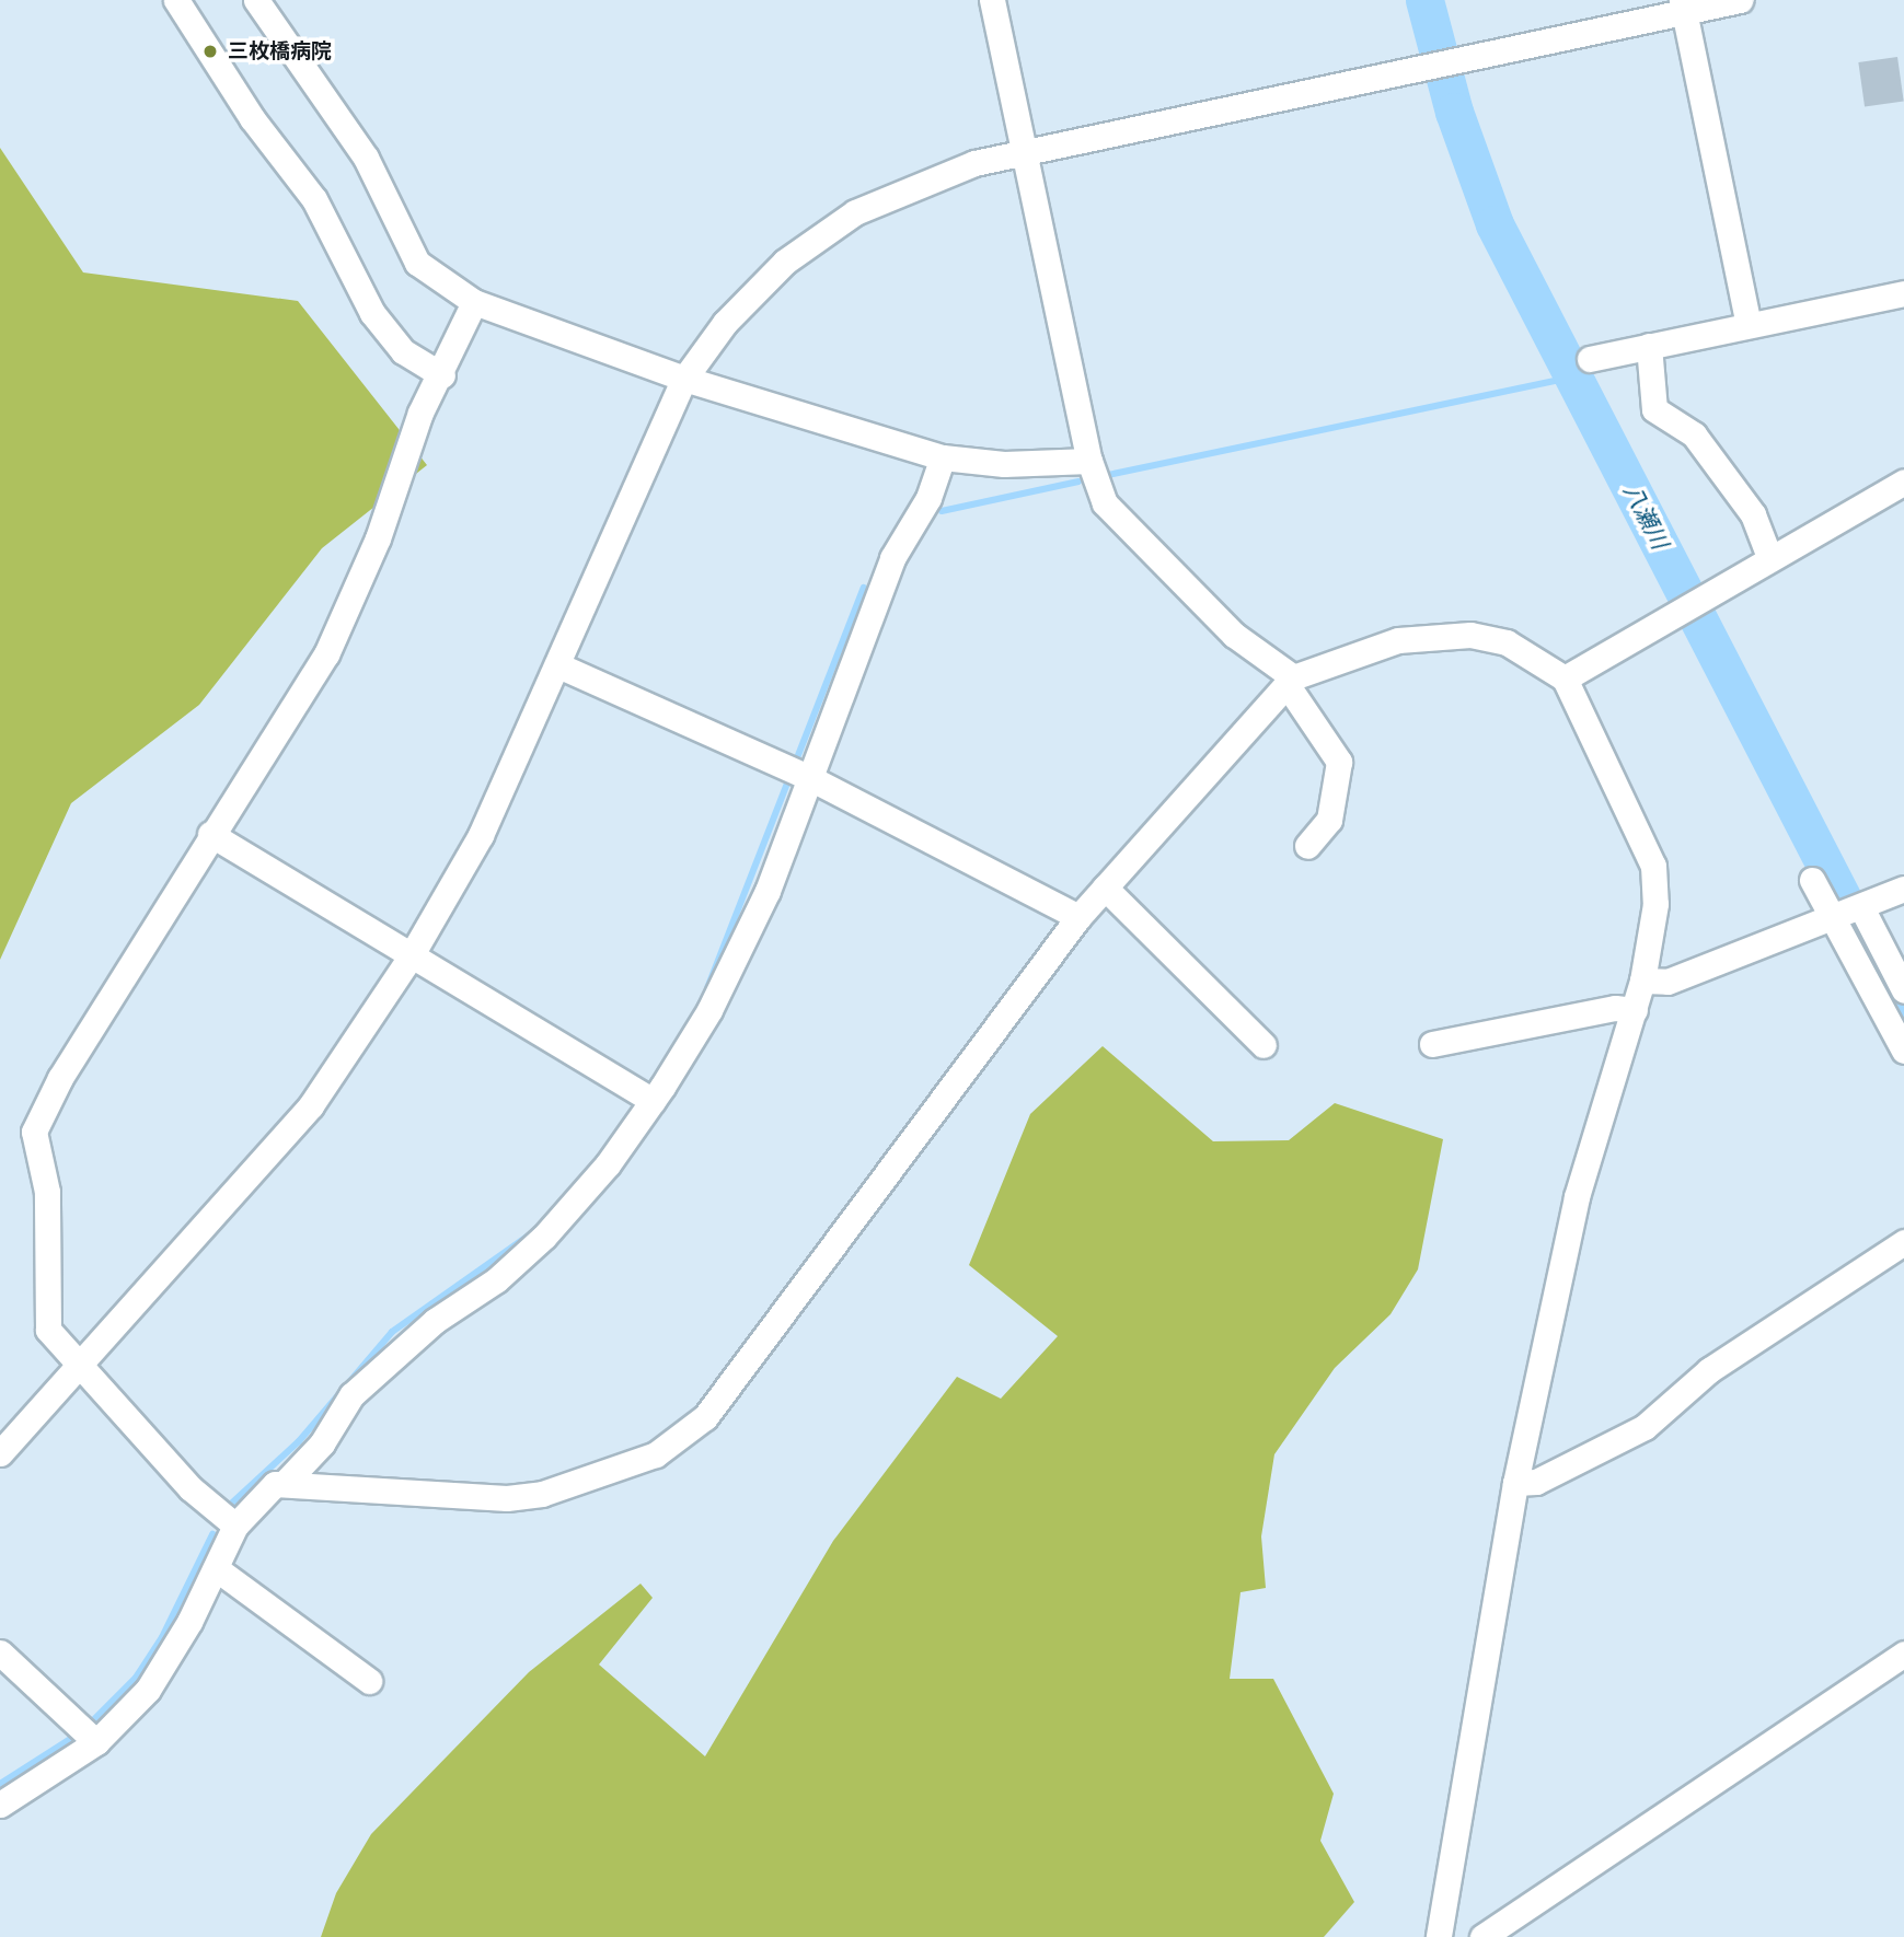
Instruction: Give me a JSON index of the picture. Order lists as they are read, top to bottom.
{
  "water": ["八瀬川"],
  "places": ["三枚橋病院"]
}
